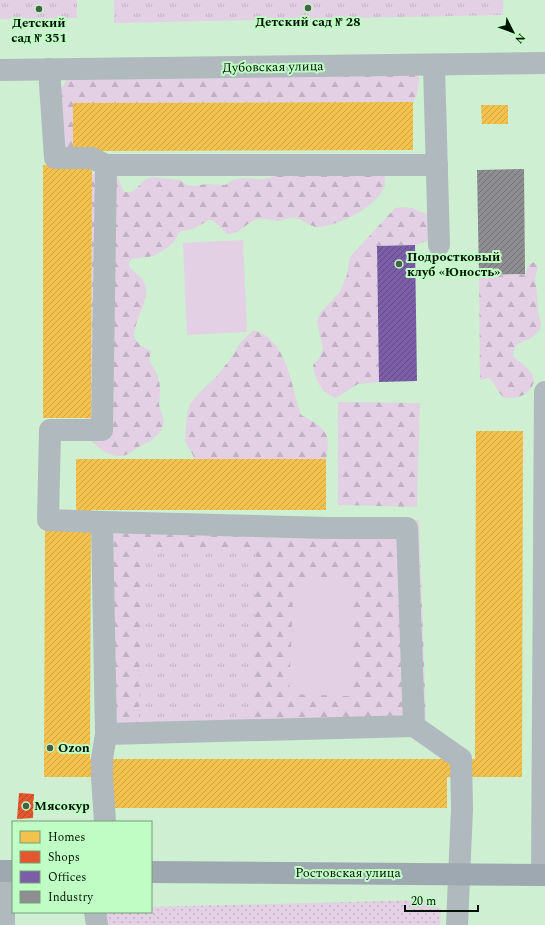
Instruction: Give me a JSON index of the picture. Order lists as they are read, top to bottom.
{
  "streets": {
    "main road": ["Ростовская улица"],
    "street": ["Дубовская улица"]
  },
  "places": [
    "Детский сад № 28",
    "Детский сад № 351",
    "Подростковый клуб «Юность»",
    "Ozon",
    "Мясокур"
  ],
  "legend": [
    "Homes",
    "Shops",
    "Offices",
    "Industry"
  ],
  "scale_bar": "20 m",
  "north": "bottom right"
}
